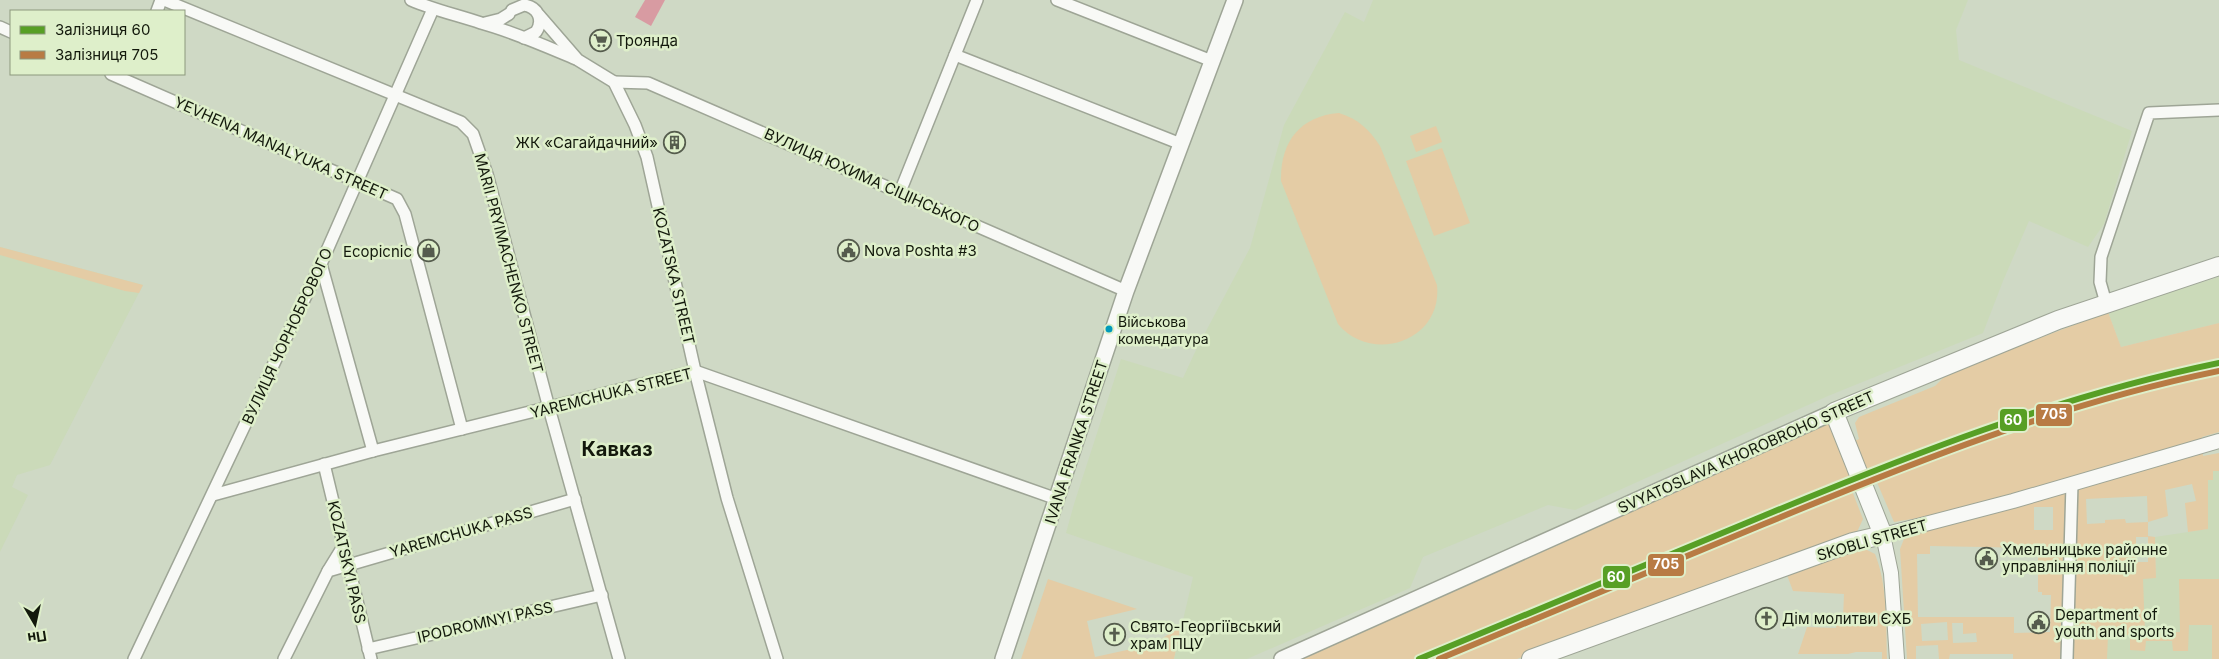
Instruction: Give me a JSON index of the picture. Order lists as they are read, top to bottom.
{
  "streets": {
    "main road": ["IVANA FRANKA STREET", "SVYATOSLAVA KHOROBROHO STREET", "SKOBLI STREET"],
    "street": [
      "YEVHENA MANALYUKA STREET",
      "ВУЛИЦЯ ЮХИМА СІЦІНСЬКОГО",
      "MARII PRYIMACHENKO STREET",
      "KOZATSKA STREET",
      "ВУЛИЦЯ ЧОРНОБРОВОГО",
      "YAREMCHUKA STREET",
      "YAREMCHUKA PASS",
      "KOZATSKYI PASS",
      "IPODROMNYI PASS"
    ]
  },
  "crossings": [
    ["YEVHENA MANALYUKA STREET", "ВУЛИЦЯ ЧОРНОБРОВОГО"],
    ["YEVHENA MANALYUKA STREET", "YAREMCHUKA STREET"],
    ["ВУЛИЦЯ ЮХИМА СІЦІНСЬКОГО", "KOZATSKA STREET"],
    ["ВУЛИЦЯ ЮХИМА СІЦІНСЬКОГО", "IVANA FRANKA STREET"],
    ["MARII PRYIMACHENKO STREET", "ВУЛИЦЯ ЧОРНОБРОВОГО"],
    ["MARII PRYIMACHENKO STREET", "YAREMCHUKA STREET"],
    ["MARII PRYIMACHENKO STREET", "YAREMCHUKA PASS"],
    ["MARII PRYIMACHENKO STREET", "IPODROMNYI PASS"],
    ["KOZATSKA STREET", "YAREMCHUKA STREET"],
    ["ВУЛИЦЯ ЧОРНОБРОВОГО", "YAREMCHUKA STREET"],
    ["YAREMCHUKA STREET", "IVANA FRANKA STREET"],
    ["YAREMCHUKA STREET", "KOZATSKYI PASS"],
    ["YAREMCHUKA PASS", "KOZATSKYI PASS"],
    ["KOZATSKYI PASS", "IPODROMNYI PASS"]
  ],
  "districts": ["Кавказ"],
  "places": {
    "supermarket": ["Троянда"],
    "building": ["ЖК «Сагайдачний»"],
    "public building": ["Nova Poshta #3", "Хмельницьке районне управління поліції", "Department of youth and sports"],
    "shop": ["Ecopicnic"],
    "other": ["Військова комендатура"],
    "church": ["Дім молитви ЄХБ", "Свято-Георгіївський храм ПЦУ"]
  },
  "lines": ["rail line 60", "rail line 705"],
  "legend": ["Залізниця 60", "Залізниця 705"],
  "north": "bottom"
}
